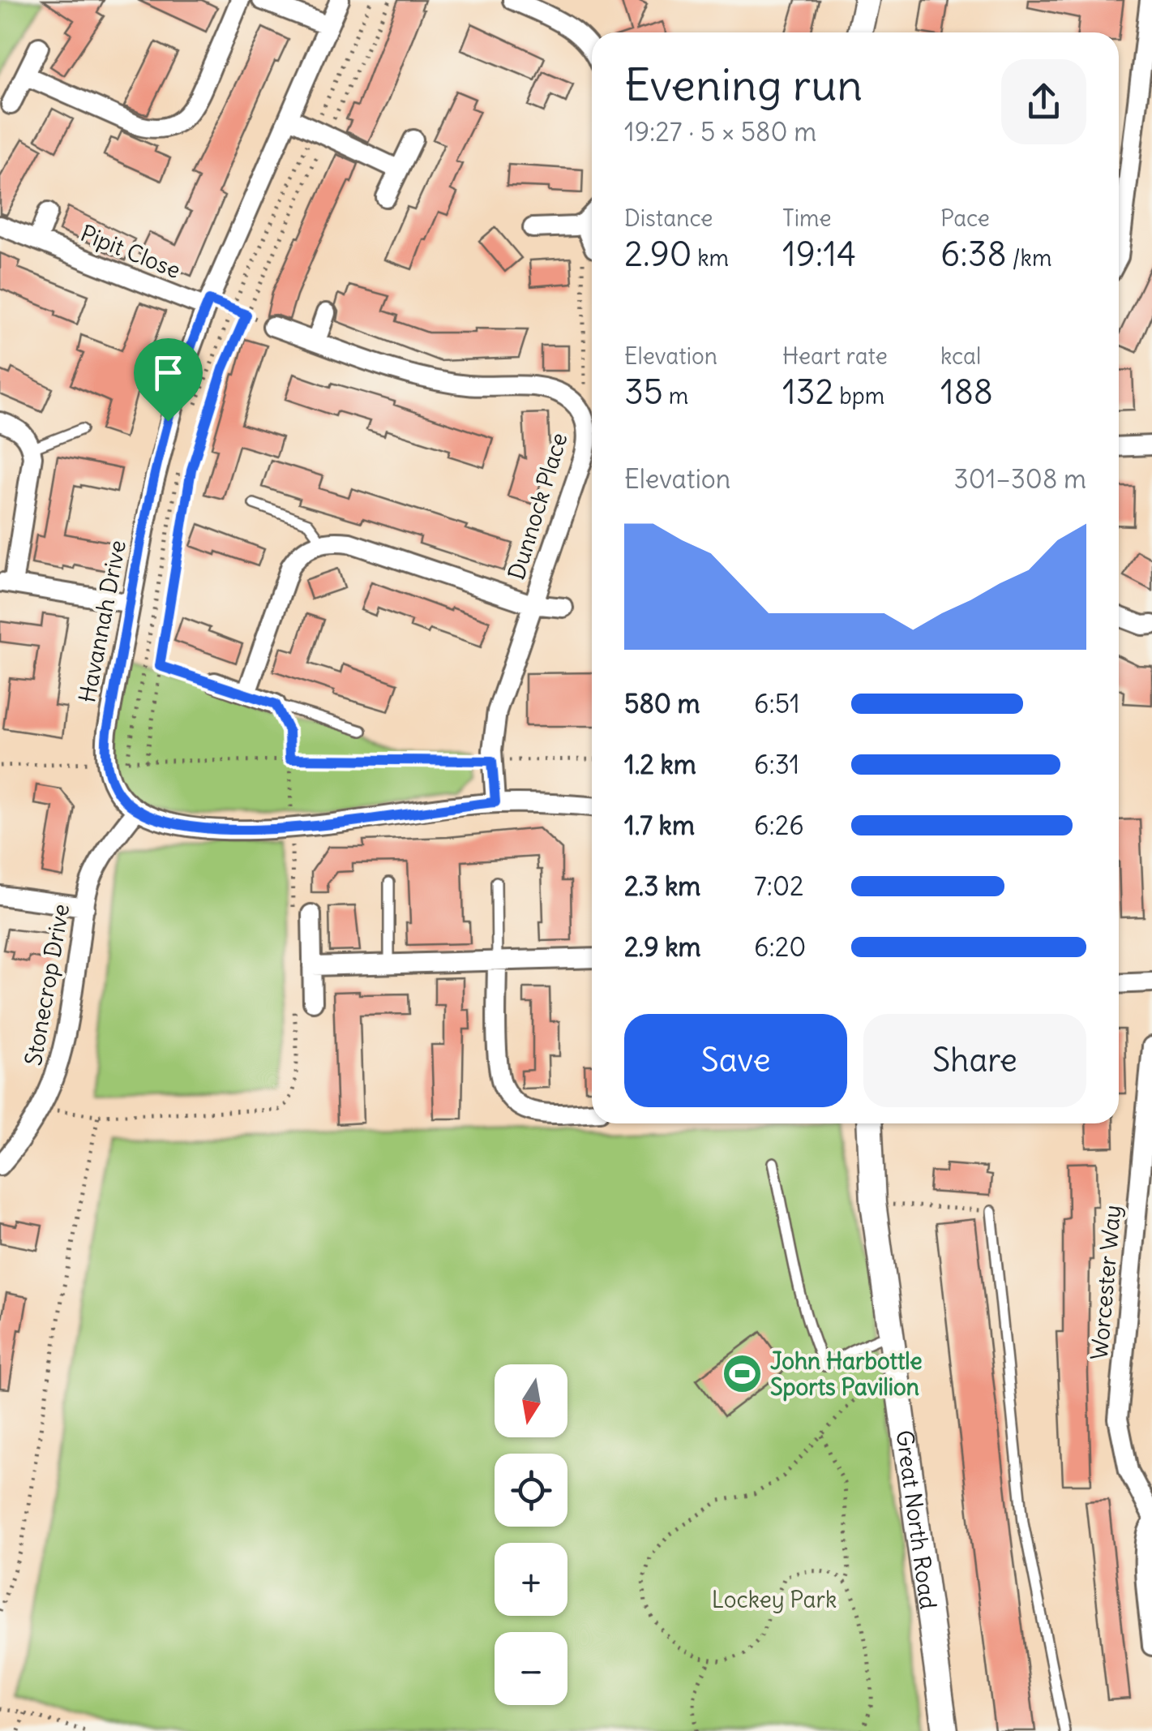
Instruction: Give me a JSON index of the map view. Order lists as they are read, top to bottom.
{
  "streets": {
    "main road": ["Great North Road"],
    "street": [
      "Pipit Close",
      "Dunnock Place",
      "Havannah Drive",
      "Stonecrop Drive",
      "Worcester Way"
    ]
  },
  "crossings": [
    ["Pipit Close", "Havannah Drive"]
  ],
  "parks": ["Lockey Park"],
  "places": {
    "sports": ["John Harbottle Sports Pavilion"]
  },
  "north": "bottom",
  "page": {
    "heading": ["Evening run", "19:27 · 5 × 580 m"],
    "stats": [
      ["Distance", "2.90 km"],
      ["Time", "19:14"],
      ["Pace", "6:38 /km"],
      ["Elevation", "35 m"],
      ["Heart rate", "132 bpm"],
      ["kcal", "188"]
    ],
    "chart": ["Elevation", "301–308 m"],
    "list": [
      {
        "name": "580 m",
        "note": "6:51"
      },
      {
        "name": "1.2 km",
        "note": "6:31"
      },
      {
        "name": "1.7 km",
        "note": "6:26"
      },
      {
        "name": "2.3 km",
        "note": "7:02"
      },
      {
        "name": "2.9 km",
        "note": "6:20"
      }
    ],
    "buttons": ["Save", "Share"],
    "map_buttons": ["+", "−"]
  }
}
